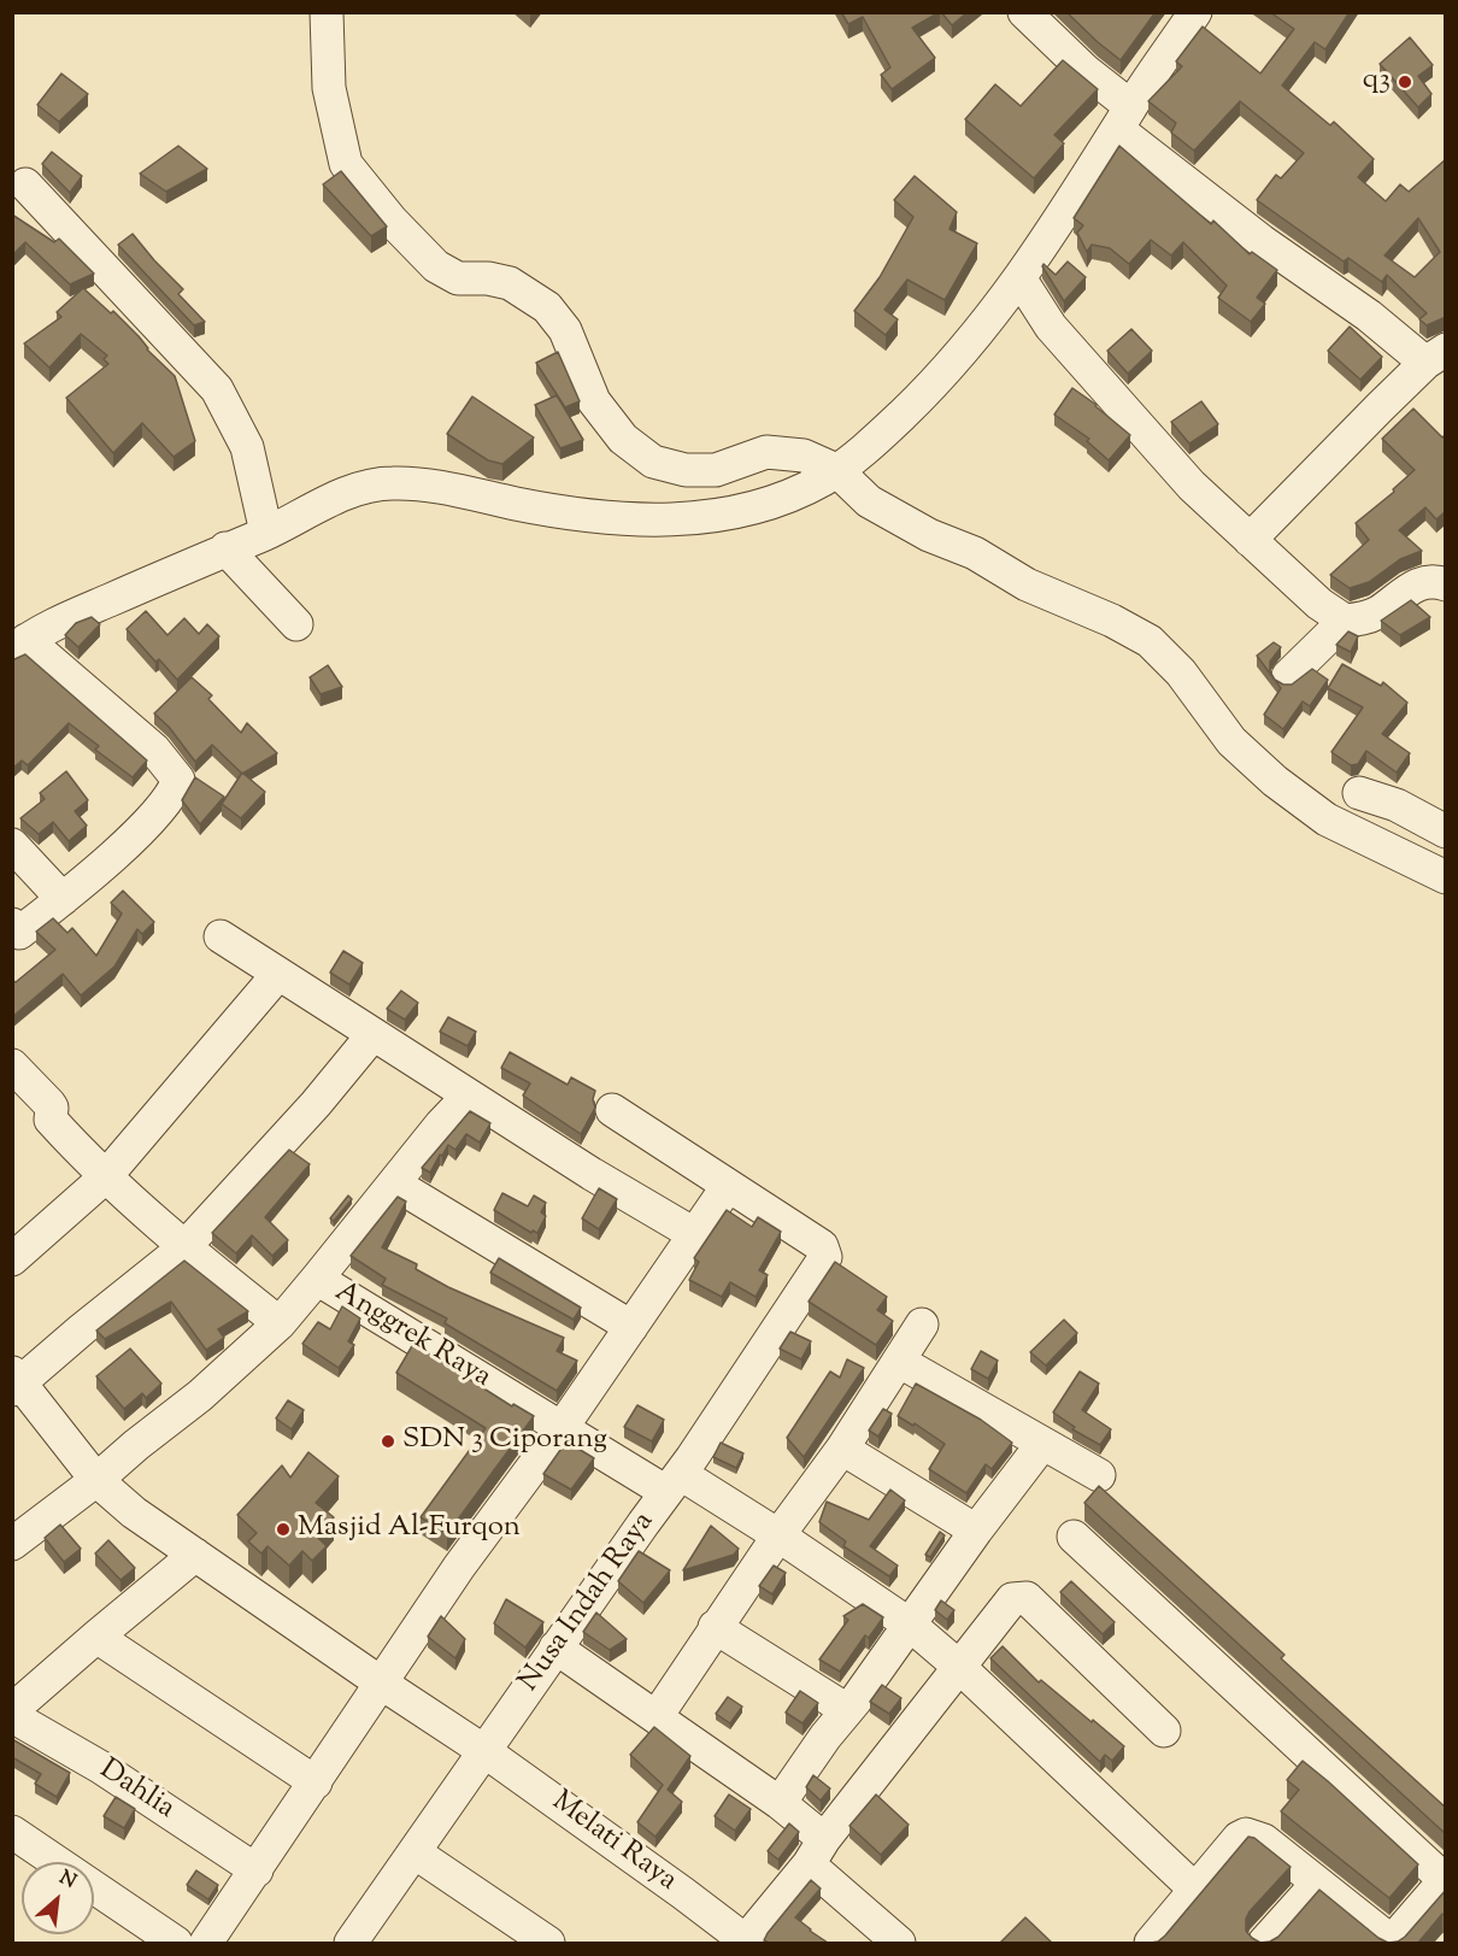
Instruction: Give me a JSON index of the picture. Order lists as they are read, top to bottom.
{
  "streets": {
    "street": [
      "Anggrek Raya",
      "Nusa Indah Raya",
      "Dahlia",
      "Melati Raya"
    ]
  },
  "crossings": [
    ["Anggrek Raya", "Nusa Indah Raya"],
    ["Anggrek Raya", "Melati Raya"],
    ["Nusa Indah Raya", "Melati Raya"]
  ],
  "places": ["q3", "SDN 3 Ciporang", "Masjid Al-Furqon"],
  "north": "top right"
}
